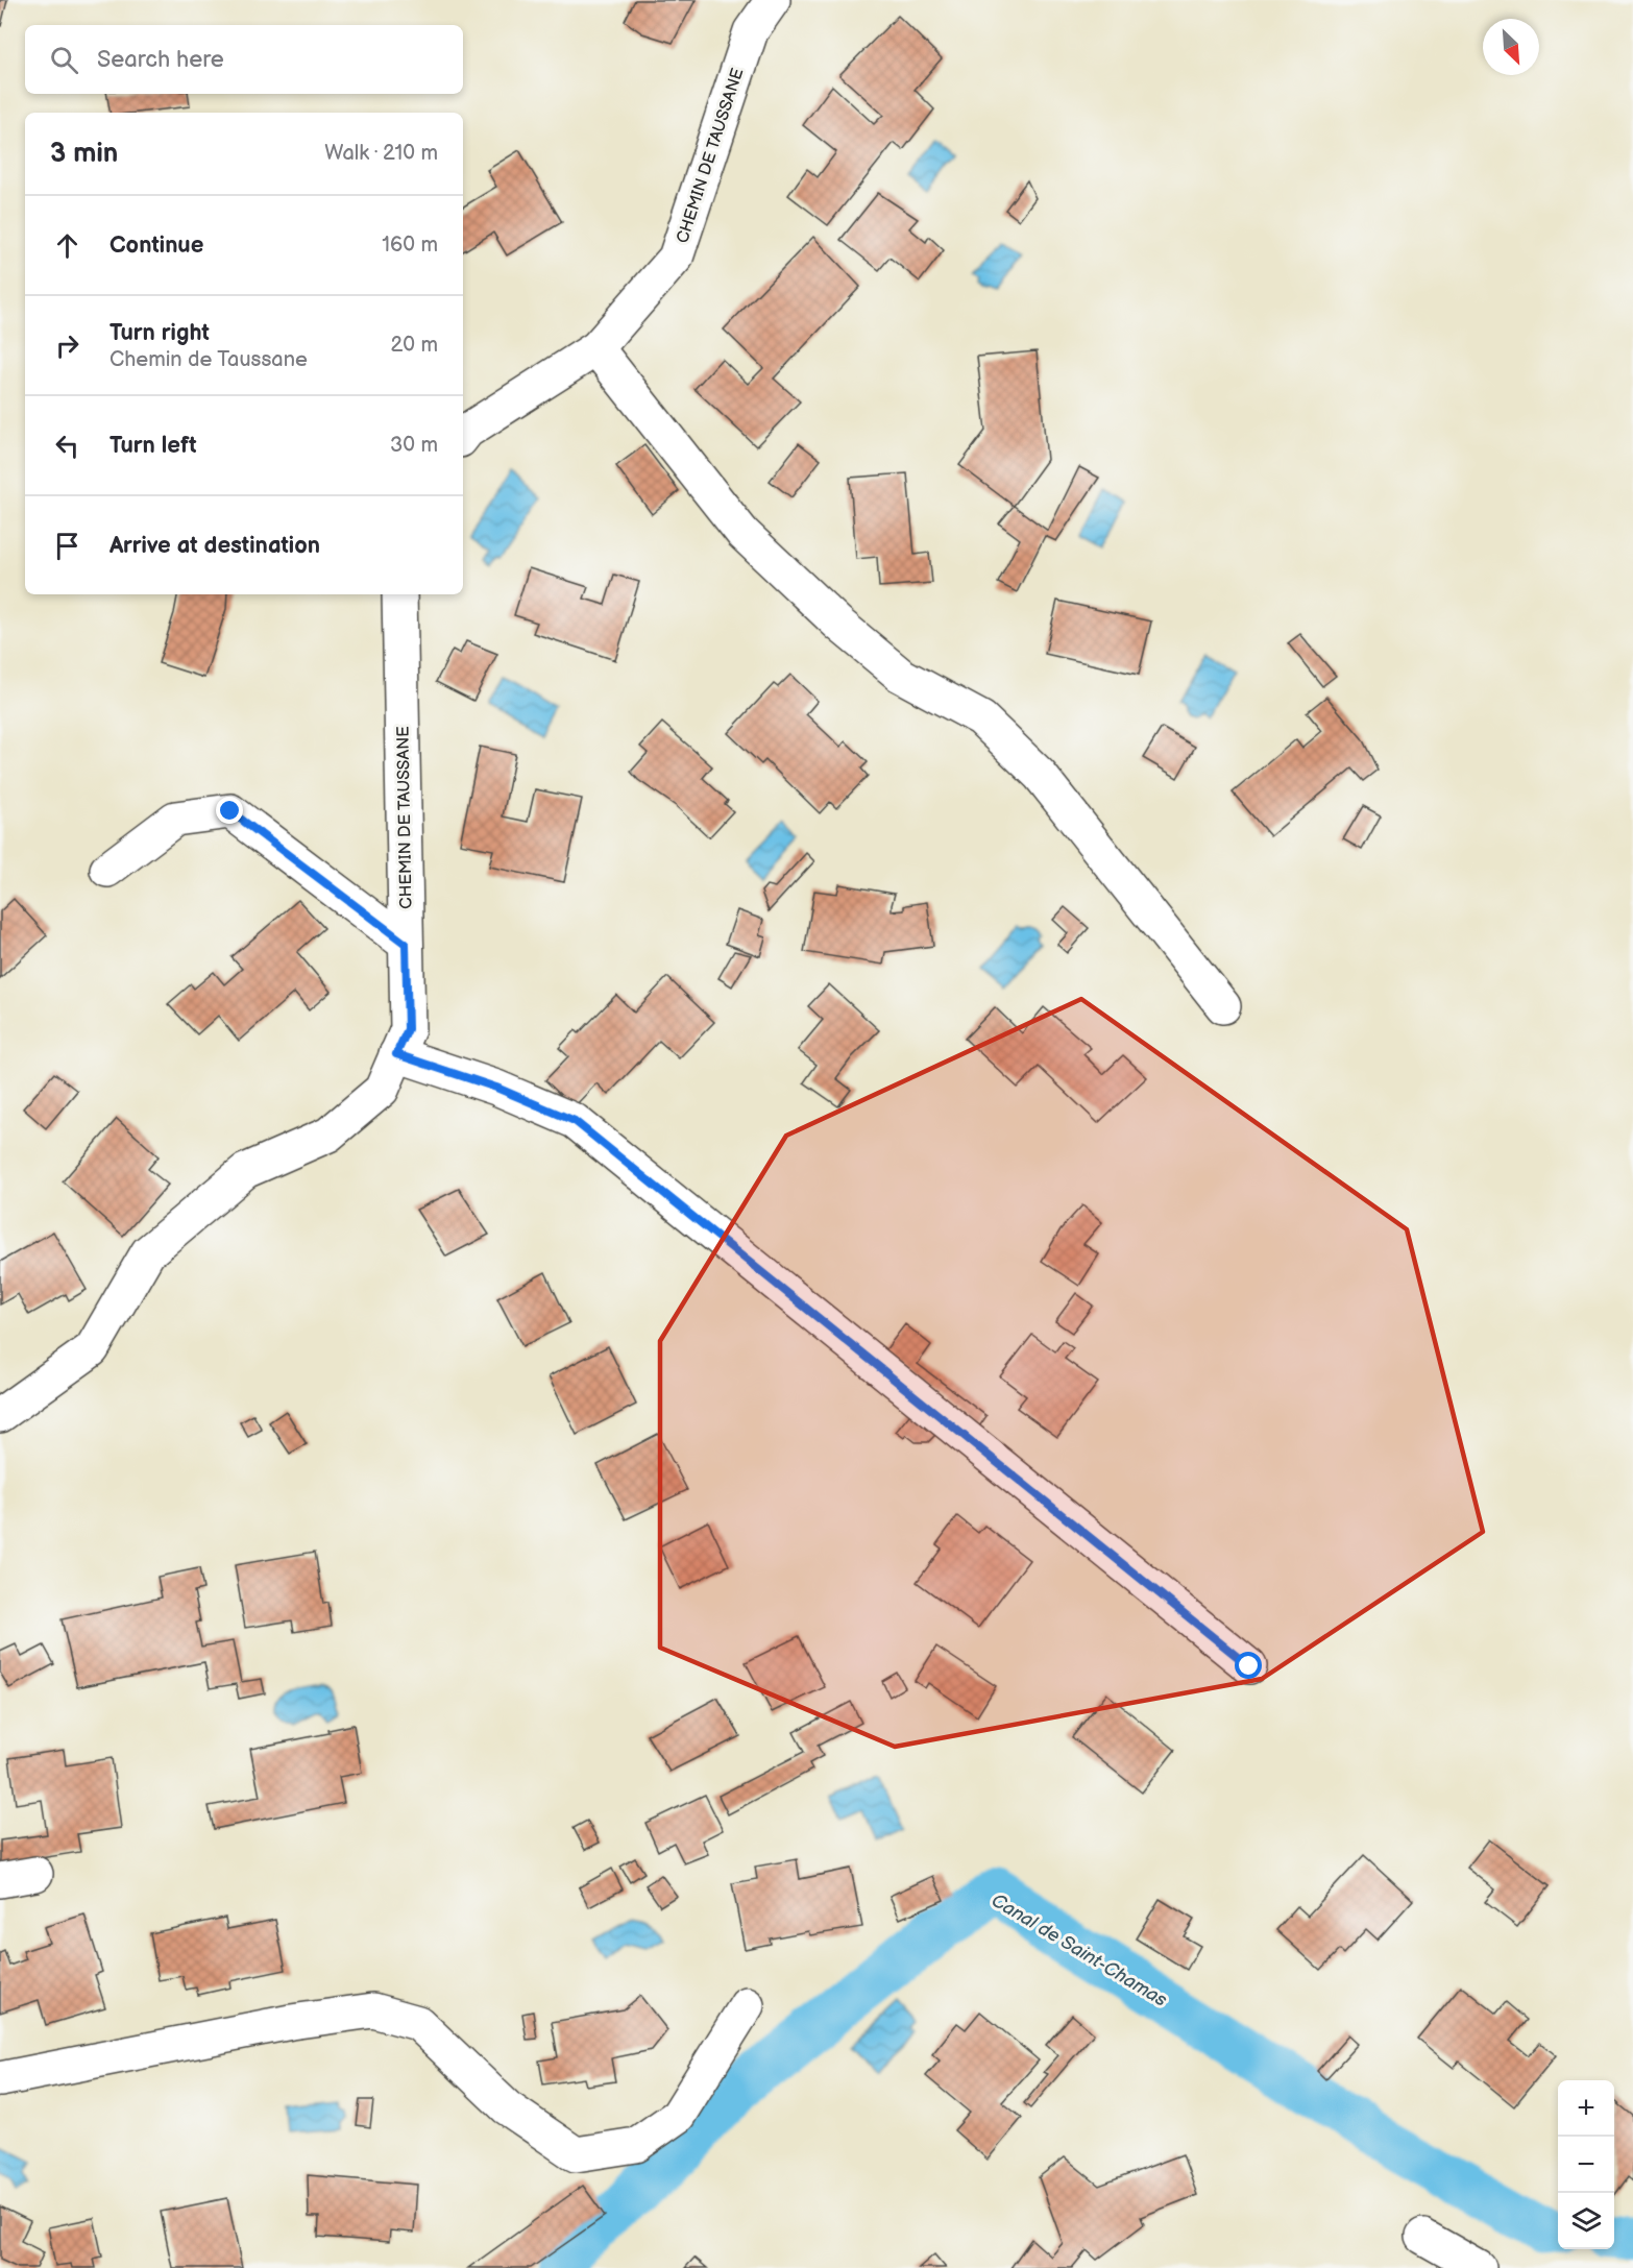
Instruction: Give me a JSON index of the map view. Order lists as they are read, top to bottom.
{
  "streets": {
    "street": ["CHEMIN DE TAUSSANE"]
  },
  "water": ["Canal de Saint-Chamas"],
  "north": "bottom right",
  "page": {
    "search": "Search here",
    "heading": ["3 min", "Walk · 210 m"],
    "list": [
      ["Continue", "160 m"],
      ["Turn right", "Chemin de Taussane", "20 m"],
      ["Turn left", "30 m"],
      "Arrive at destination"
    ],
    "map_buttons": ["+", "−"]
  }
}
